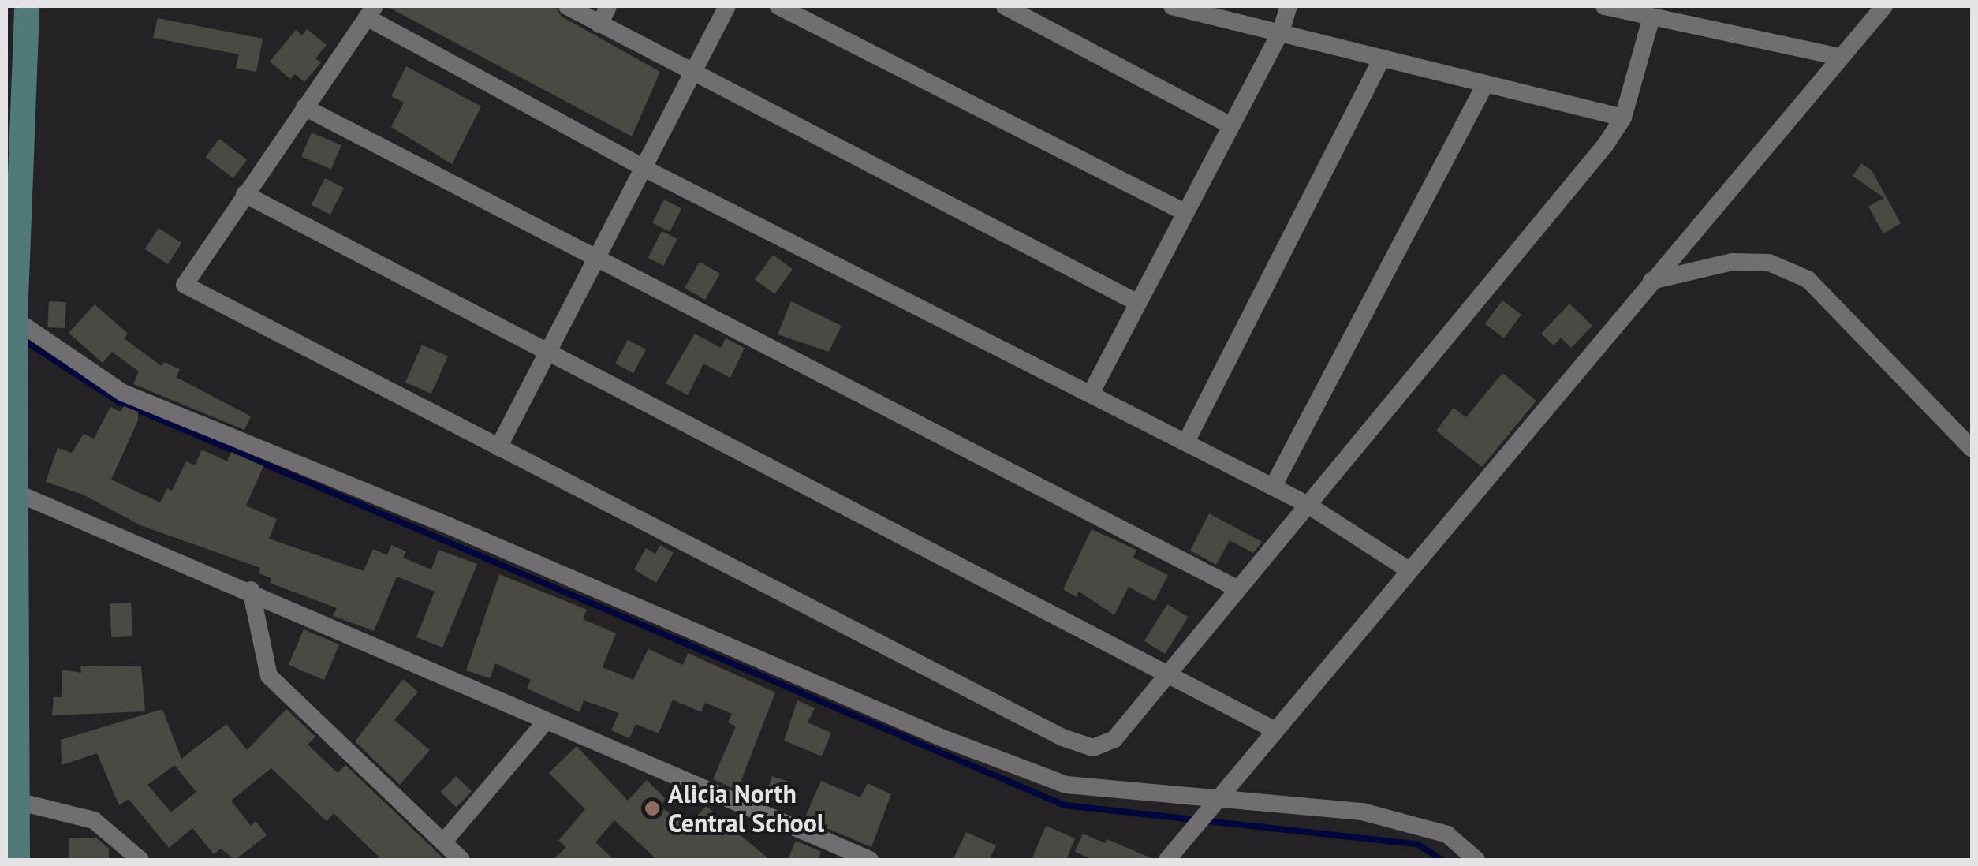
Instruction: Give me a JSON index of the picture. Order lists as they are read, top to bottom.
{
  "places": ["Alicia North Central School"]
}
